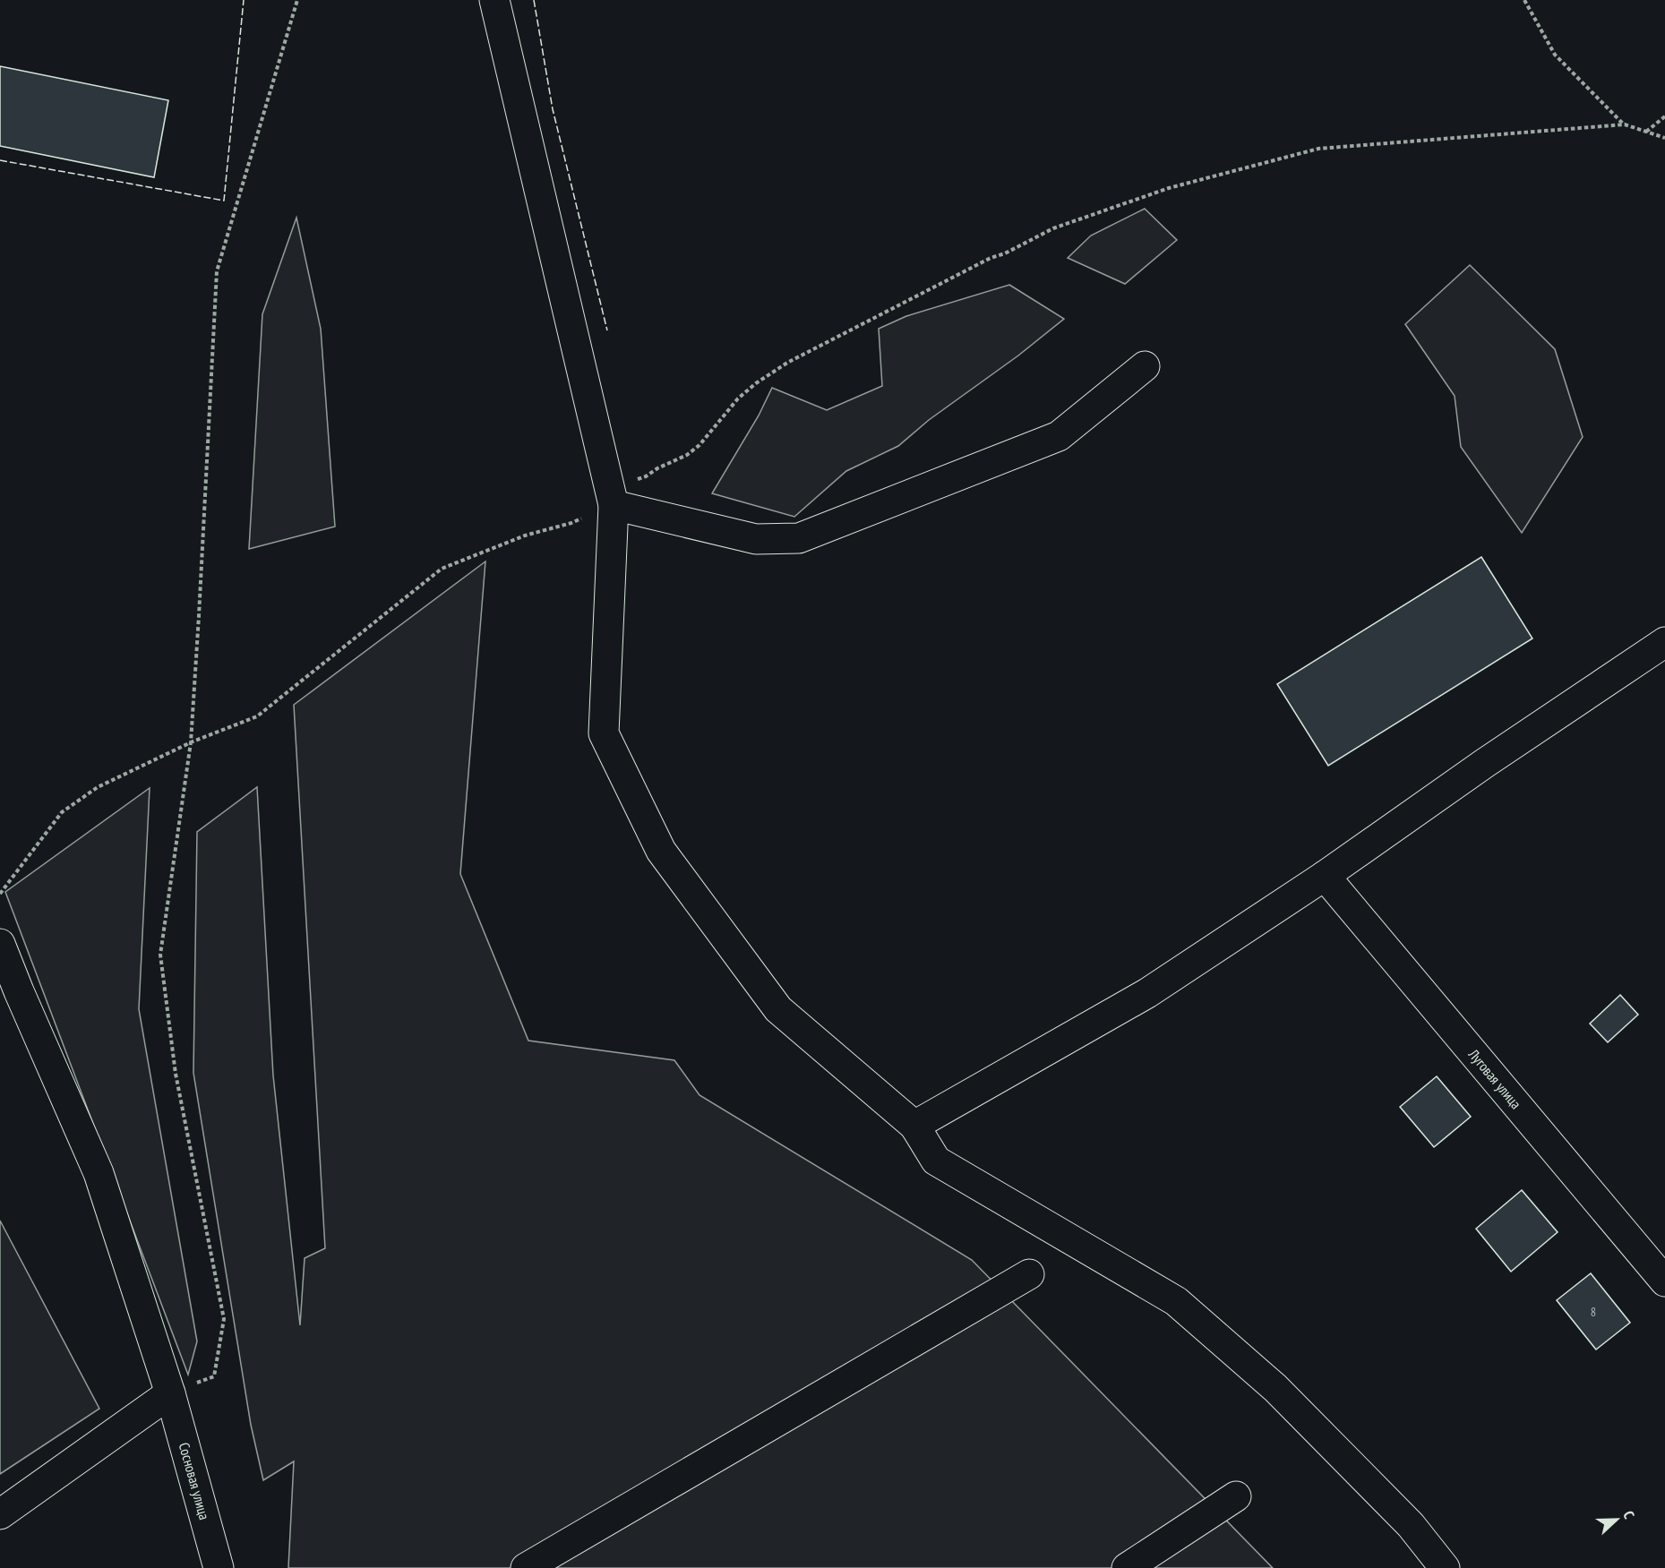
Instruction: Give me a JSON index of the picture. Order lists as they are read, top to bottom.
{
  "streets": {
    "street": ["Луговая улица", "Сосновая улица"]
  },
  "house_numbers": ["8"],
  "north": "right"
}
